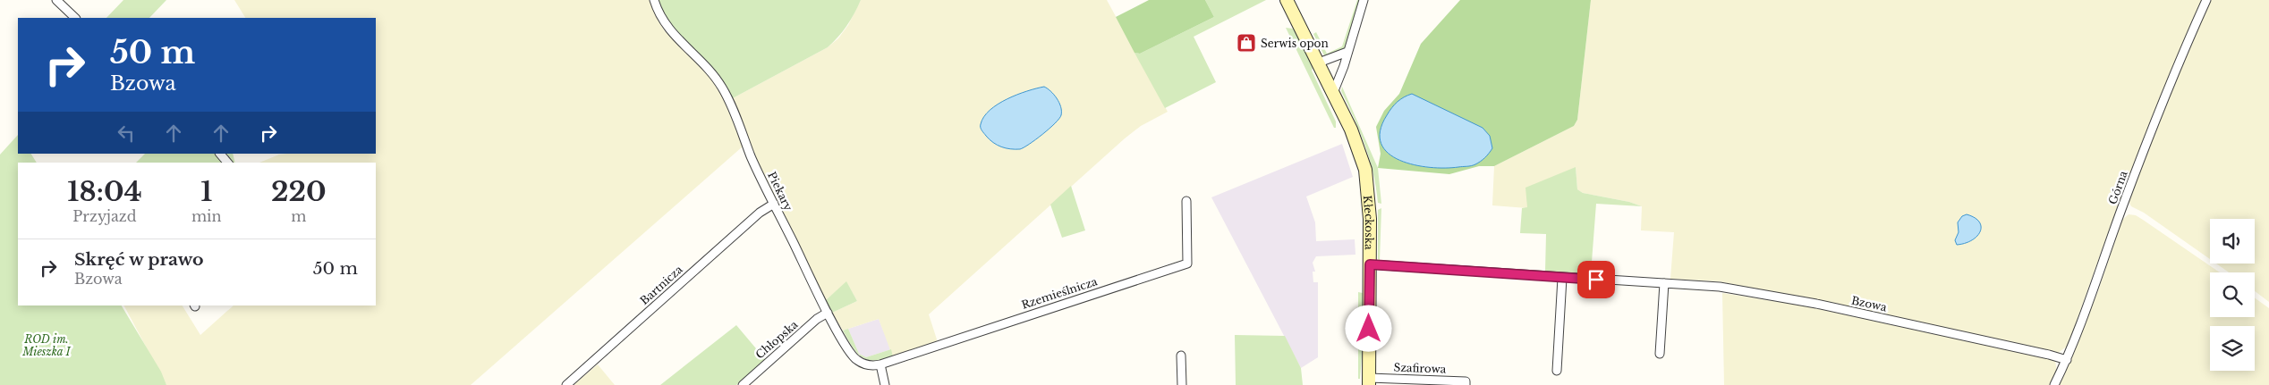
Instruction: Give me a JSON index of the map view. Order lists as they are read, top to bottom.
{
  "streets": {
    "main road": ["Kłeckoska"],
    "street": [
      "Górna",
      "Piekary",
      "Bartnicza",
      "Rzemieślnicza",
      "Bzowa",
      "Chłopska",
      "Szafirowa"
    ]
  },
  "crossings": [
    ["Górna", "Bzowa"],
    ["Piekary", "Bartnicza"],
    ["Piekary", "Rzemieślnicza"],
    ["Piekary", "Chłopska"],
    ["Kłeckoska", "Bzowa"],
    ["Kłeckoska", "Szafirowa"]
  ],
  "parks": ["ROD im. Mieszka I"],
  "places": {
    "shop": ["Serwis opon"]
  },
  "page": {
    "turn": ["50 m", "Bzowa"],
    "eta": [
      "18:04",
      "Przyjazd",
      "1",
      "min",
      "220",
      "m"
    ],
    "list": [
      {
        "name": "Skręć w prawo",
        "note": "Bzowa",
        "value": "50 m"
      }
    ]
  }
}
